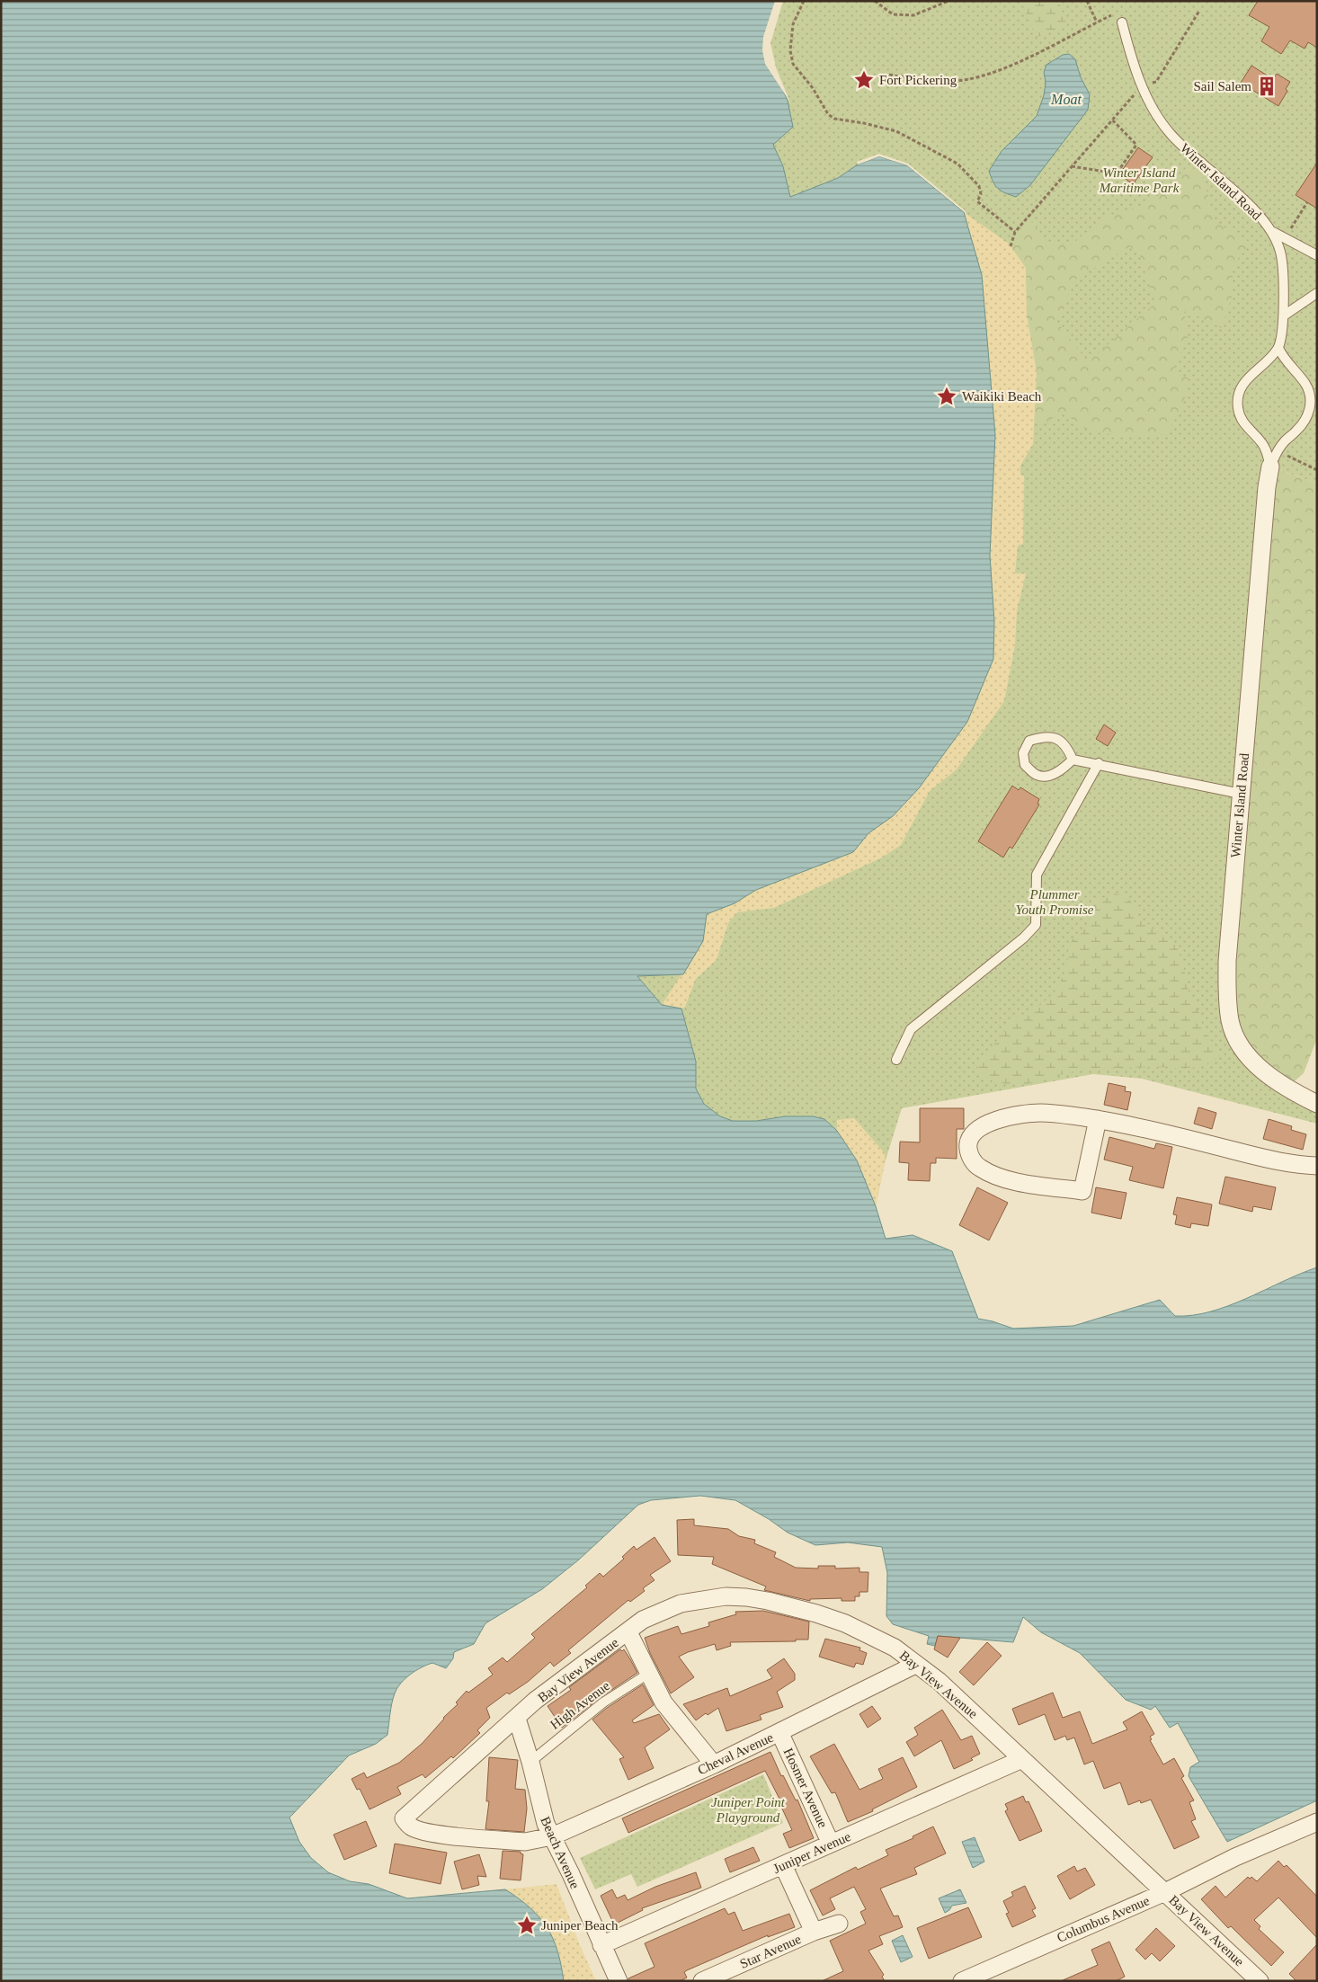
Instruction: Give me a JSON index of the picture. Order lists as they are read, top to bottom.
{
  "streets": {
    "street": [
      "Winter Island Road",
      "Bay View Avenue",
      "Cheval Avenue",
      "Hosmer Avenue",
      "Beach Avenue",
      "Juniper Avenue",
      "Columbus Avenue",
      "Star Avenue"
    ],
    "lane": ["High Avenue"]
  },
  "crossings": [
    ["Bay View Avenue", "Cheval Avenue"],
    ["Bay View Avenue", "Beach Avenue"],
    ["Bay View Avenue", "Juniper Avenue"],
    ["Bay View Avenue", "Columbus Avenue"],
    ["High Avenue", "Beach Avenue"],
    ["Cheval Avenue", "Hosmer Avenue"],
    ["Cheval Avenue", "Beach Avenue"],
    ["Hosmer Avenue", "Juniper Avenue"],
    ["Beach Avenue", "Juniper Avenue"],
    ["Juniper Avenue", "Star Avenue"]
  ],
  "water": ["Moat"],
  "parks": ["Winter Island Maritime Park", "Plummer Youth Promise", "Juniper Point Playground"],
  "places": {
    "place": ["Fort Pickering", "Waikiki Beach", "Juniper Beach"],
    "building": ["Sail Salem"]
  }
}
